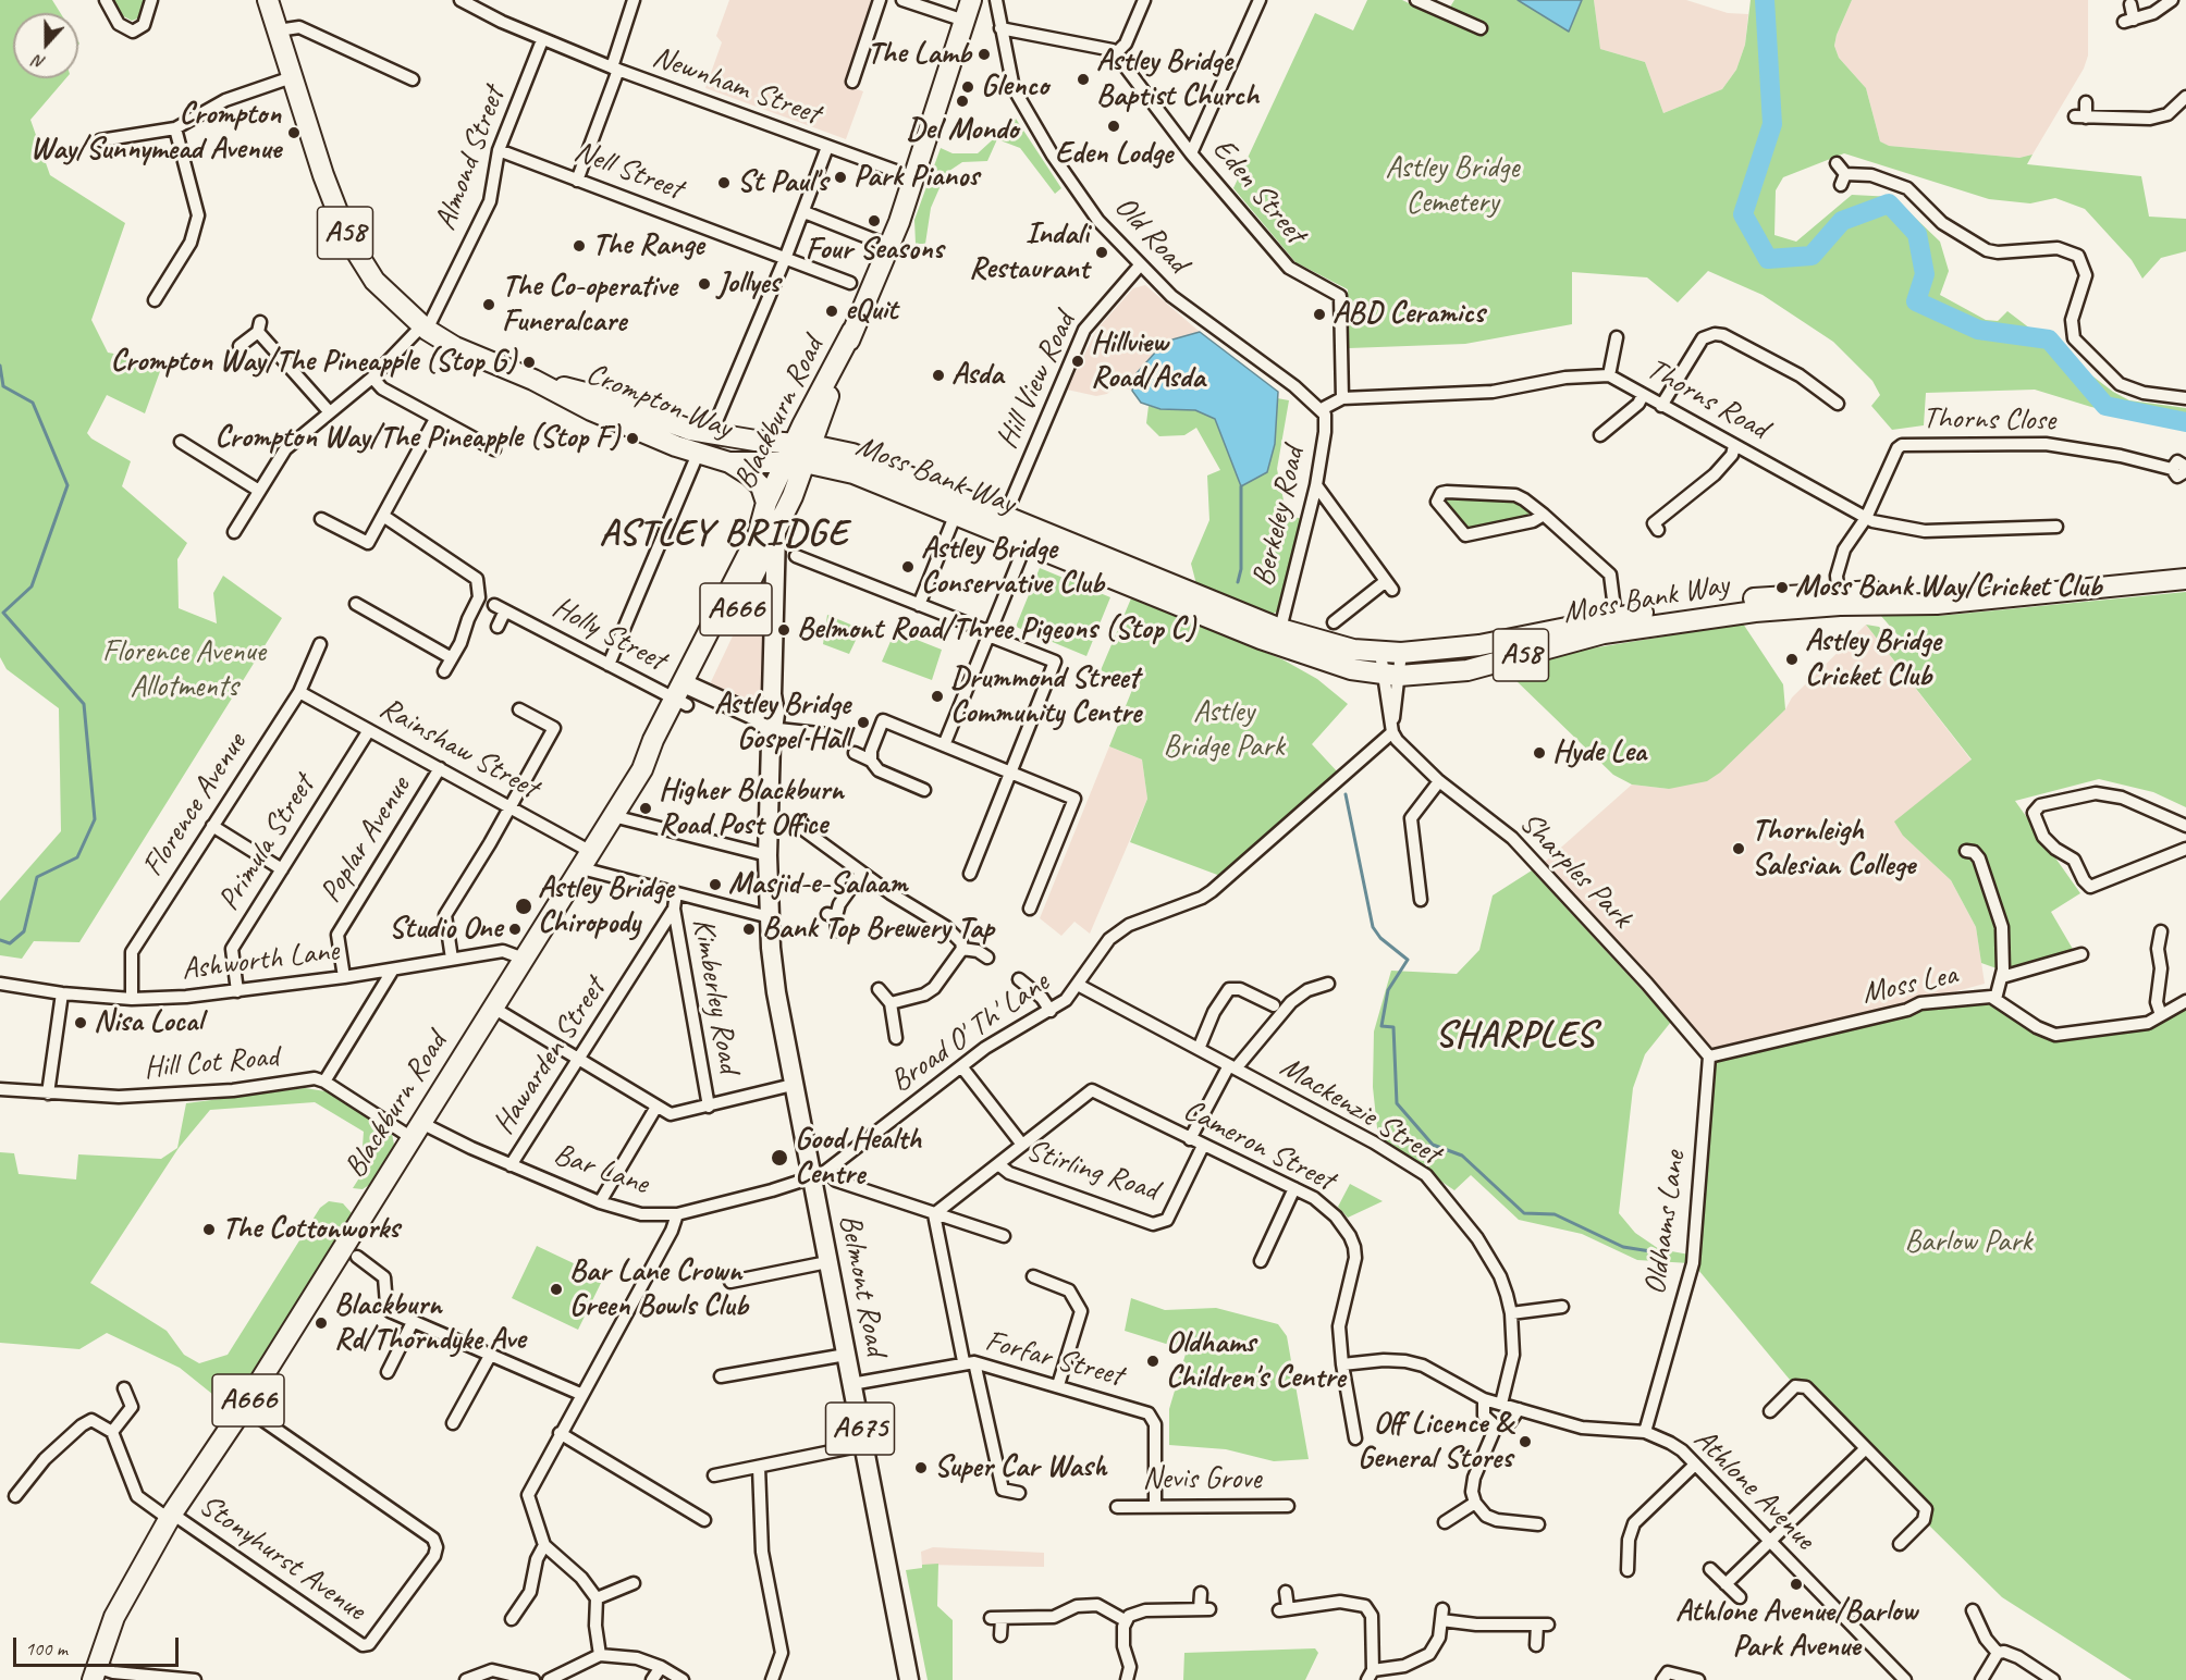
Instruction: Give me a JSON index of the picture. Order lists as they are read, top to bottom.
{
  "streets": {
    "highway": [
      "A58",
      "Crompton Way",
      "Blackburn Road",
      "Moss Bank Way",
      "A666"
    ],
    "main road": ["Belmont Road", "A675"],
    "street": [
      "Newnham Street",
      "Almond Street",
      "Nell Street",
      "Eden Street",
      "Old Road",
      "Hill View Road",
      "Thorns Road",
      "Thorns Close",
      "Berkeley Road",
      "Holly Street",
      "Rainshaw Street",
      "Florence Avenue",
      "Poplar Avenue",
      "Primula Street",
      "Sharples Park",
      "Ashworth Lane",
      "Moss Lea",
      "Kimberley Road",
      "Broad O' Th' Lane",
      "Hawarden Street",
      "Hill Cot Road",
      "Mackenzie Street",
      "Cameron Street",
      "Bar Lane",
      "Stirling Road",
      "Oldhams Lane",
      "Forfar Street",
      "Nevis Grove",
      "Athlone Avenue",
      "Stonyhurst Avenue"
    ]
  },
  "crossings": [
    ["Newnham Street", "Almond Street"],
    ["Newnham Street", "Blackburn Road"],
    ["Almond Street", "Nell Street"],
    ["Almond Street", "Crompton Way"],
    ["Eden Street", "Thorns Road"],
    ["Old Road", "Hill View Road"],
    ["Old Road", "Thorns Road"],
    ["Old Road", "Berkeley Road"],
    ["Hill View Road", "Moss Bank Way"],
    ["Thorns Road", "Thorns Close"],
    ["Thorns Road", "Berkeley Road"],
    ["Crompton Way", "Blackburn Road"],
    ["Crompton Way", "Moss Bank Way"],
    ["Blackburn Road", "Moss Bank Way"],
    ["Blackburn Road", "Holly Street"],
    ["Blackburn Road", "Rainshaw Street"],
    ["Blackburn Road", "Ashworth Lane"],
    ["Blackburn Road", "Hill Cot Road"],
    ["Blackburn Road", "Bar Lane"],
    ["Blackburn Road", "Stonyhurst Avenue"],
    ["Thorns Close", "Moss Bank Way"],
    ["Moss Bank Way", "Berkeley Road"],
    ["Rainshaw Street", "Florence Avenue"],
    ["Rainshaw Street", "Poplar Avenue"],
    ["Rainshaw Street", "Primula Street"],
    ["Rainshaw Street", "Kimberley Road"],
    ["Rainshaw Street", "Belmont Road"],
    ["Florence Avenue", "Ashworth Lane"],
    ["Poplar Avenue", "Ashworth Lane"],
    ["Primula Street", "Ashworth Lane"],
    ["Sharples Park", "Moss Lea"],
    ["Sharples Park", "Broad O' Th' Lane"],
    ["Sharples Park", "Oldhams Lane"],
    ["Moss Lea", "Oldhams Lane"],
    ["Kimberley Road", "Hawarden Street"],
    ["Broad O' Th' Lane", "Mackenzie Street"],
    ["Broad O' Th' Lane", "Bar Lane"],
    ["Broad O' Th' Lane", "Belmont Road"],
    ["Hawarden Street", "Bar Lane"],
    ["Hill Cot Road", "Bar Lane"],
    ["Mackenzie Street", "Athlone Avenue"],
    ["Cameron Street", "Stirling Road"],
    ["Cameron Street", "Athlone Avenue"],
    ["Bar Lane", "Belmont Road"],
    ["Oldhams Lane", "Athlone Avenue"],
    ["Belmont Road", "Forfar Street"],
    ["Forfar Street", "Nevis Grove"]
  ],
  "districts": ["ASTLEY BRIDGE", "SHARPLES"],
  "parks": [
    "Astley Bridge Cemetery",
    "Florence Avenue Allotments",
    "Astley Bridge Park",
    "Barlow Park"
  ],
  "places": [
    "The Lamb",
    "Astley Bridge Baptist Church",
    "Glenco",
    "Del Mondo",
    "Eden Lodge",
    "Crompton Way/Sunnymead Avenue",
    "Park Pianos",
    "St Paul's",
    "Four Seasons",
    "The Range",
    "Indali Restaurant",
    "Jollyes",
    "The Co-operative Funeralcare",
    "eQuit",
    "ABD Ceramics",
    "Hillview Road/Asda",
    "Crompton Way/The Pineapple (Stop G)",
    "Asda",
    "Crompton Way/The Pineapple (Stop F)",
    "Astley Bridge Conservative Club",
    "Moss Bank Way/Cricket Club",
    "Belmont Road/Three Pigeons (Stop C)",
    "Astley Bridge Cricket Club",
    "Drummond Street Community Centre",
    "Astley Bridge Gospel Hall",
    "Hyde Lea",
    "Higher Blackburn Road Post Office",
    "Thornleigh Salesian College",
    "Masjid-e-Salaam",
    "Astley Bridge Chiropody",
    "Studio One",
    "Bank Top Brewery Tap",
    "Nisa Local",
    "Good Health Centre",
    "The Cottonworks",
    "Bar Lane Crown Green Bowls Club",
    "Blackburn Rd/Thorndyke Ave",
    "Oldhams Children's Centre",
    "Off Licence & General Stores",
    "Super Car Wash",
    "Athlone Avenue/Barlow Park Avenue"
  ],
  "scale_bar": "100 m",
  "north": "bottom"
}
